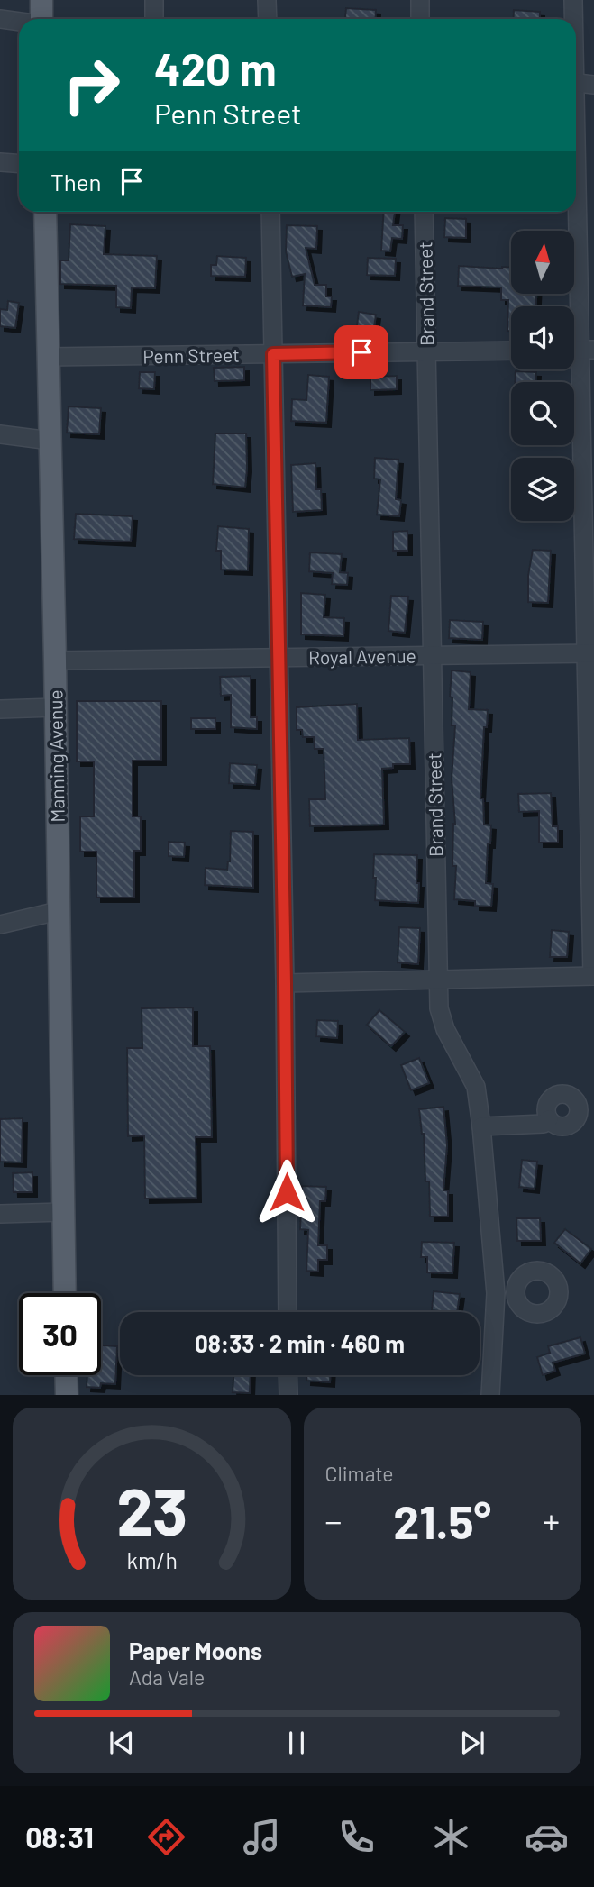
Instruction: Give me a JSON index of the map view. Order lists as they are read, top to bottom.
{
  "streets": {
    "main road": ["Manning Avenue"],
    "street": ["Brand Street", "Penn Street", "Royal Avenue"]
  },
  "crossings": [
    ["Brand Street", "Penn Street"],
    ["Brand Street", "Royal Avenue"],
    ["Penn Street", "Manning Avenue"],
    ["Royal Avenue", "Manning Avenue"]
  ],
  "north": "top",
  "page": {
    "turn": ["420 m", "Penn Street"],
    "then": "Then",
    "limit": "30",
    "trip": "08:33 · 2 min · 460 m",
    "tile": "Climate",
    "heat": ["−", "21.5°", "+"],
    "song": ["Paper Moons", "Ada Vale"],
    "tabs": "08:31",
    "gauge": ["23", "km/h"]
  }
}
